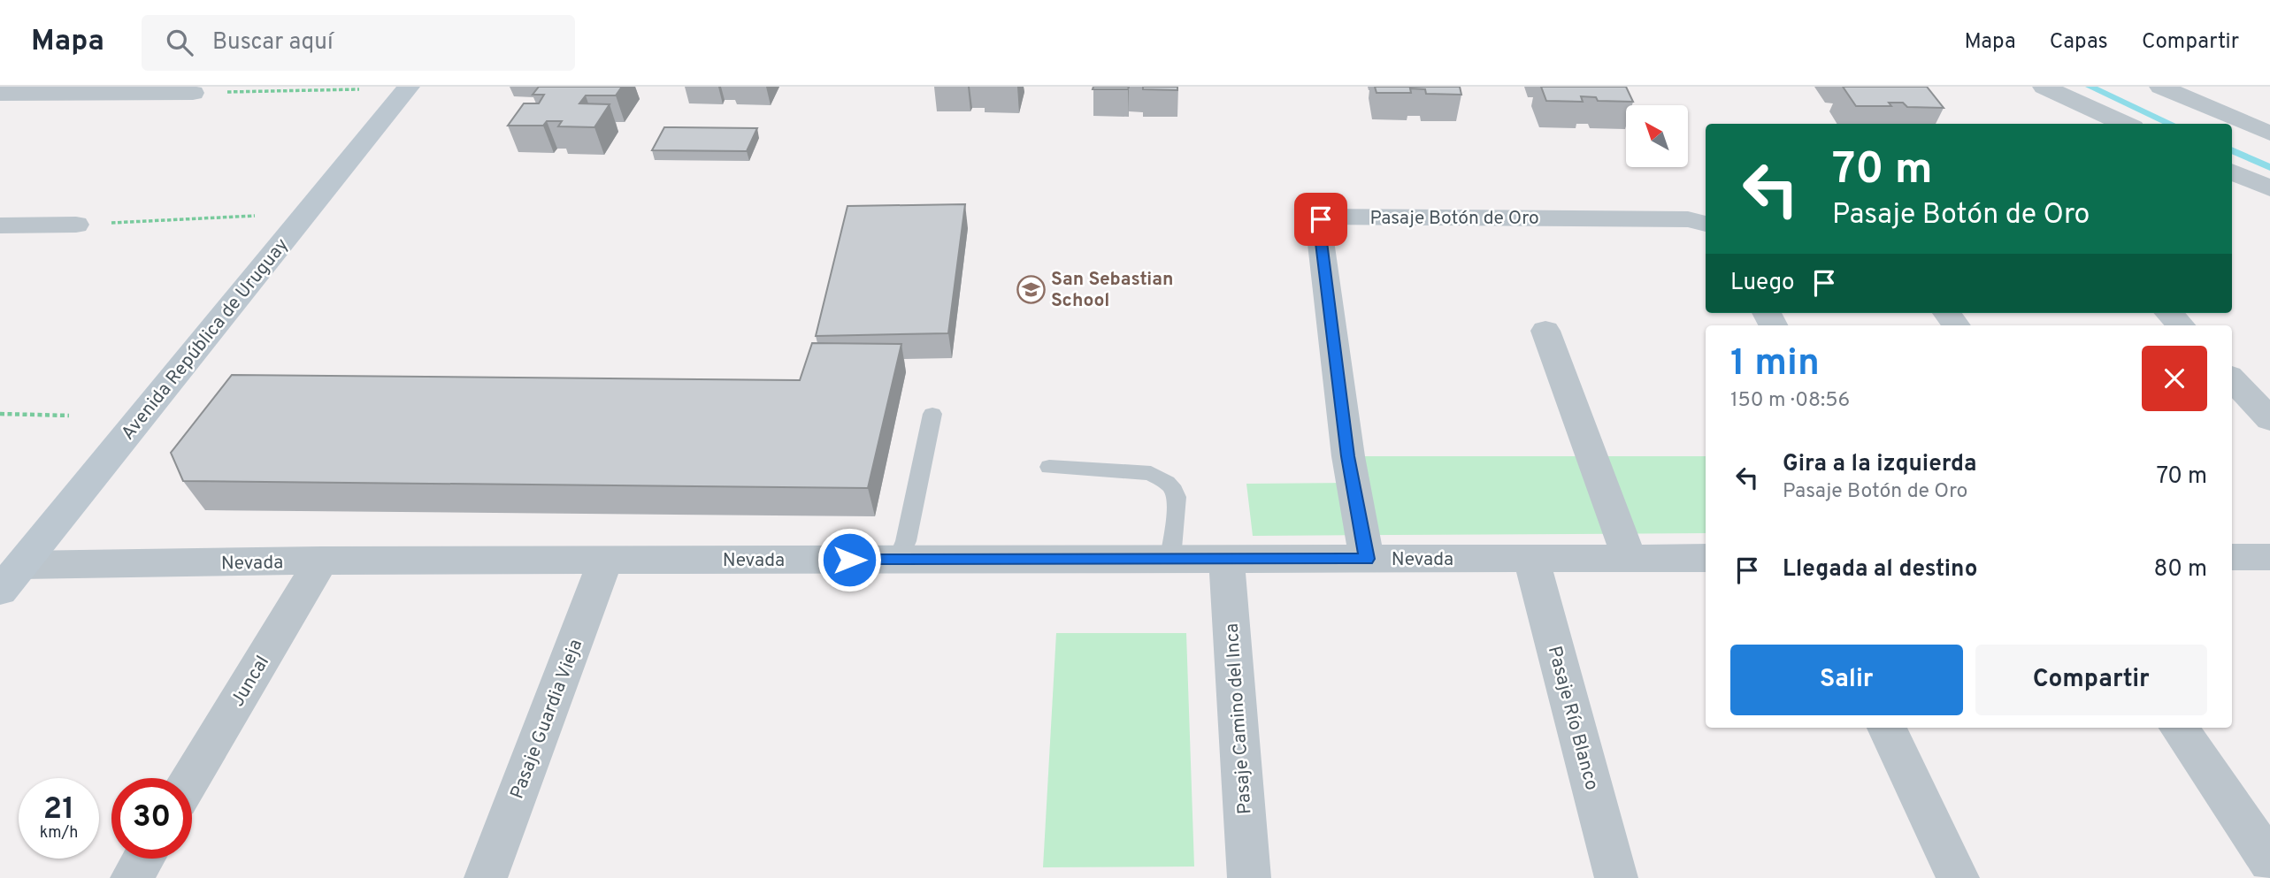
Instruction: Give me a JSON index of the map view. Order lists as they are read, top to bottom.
{
  "streets": {
    "street": [
      "Pasaje Botón de Oro",
      "Avenida República de Uruguay",
      "Nevada",
      "Juncal",
      "Pasaje Río Blanco",
      "Pasaje Guardia Vieja",
      "Pasaje Camino del Inca"
    ]
  },
  "crossings": [
    ["Pasaje Botón de Oro", "Nevada"],
    ["Avenida República de Uruguay", "Nevada"],
    ["Nevada", "Juncal"],
    ["Nevada", "Pasaje Río Blanco"],
    ["Nevada", "Pasaje Guardia Vieja"],
    ["Nevada", "Pasaje Camino del Inca"]
  ],
  "places": {
    "school or university": ["San Sebastian School"]
  },
  "north": "top left",
  "page": {
    "header": "Mapa",
    "search": "Buscar aquí",
    "nav": ["Mapa", "Capas", "Compartir"],
    "turn": ["70 m", "Pasaje Botón de Oro"],
    "then": "Luego",
    "heading": ["1 min", "150 m · 08:56"],
    "list": [
      {
        "name": "Gira a la izquierda",
        "note": "Pasaje Botón de Oro",
        "value": "70 m"
      },
      {
        "name": "Llegada al destino",
        "value": "80 m"
      }
    ],
    "buttons": ["Salir", "Compartir"],
    "speed": "21 km/h",
    "limit": "30"
  }
}
